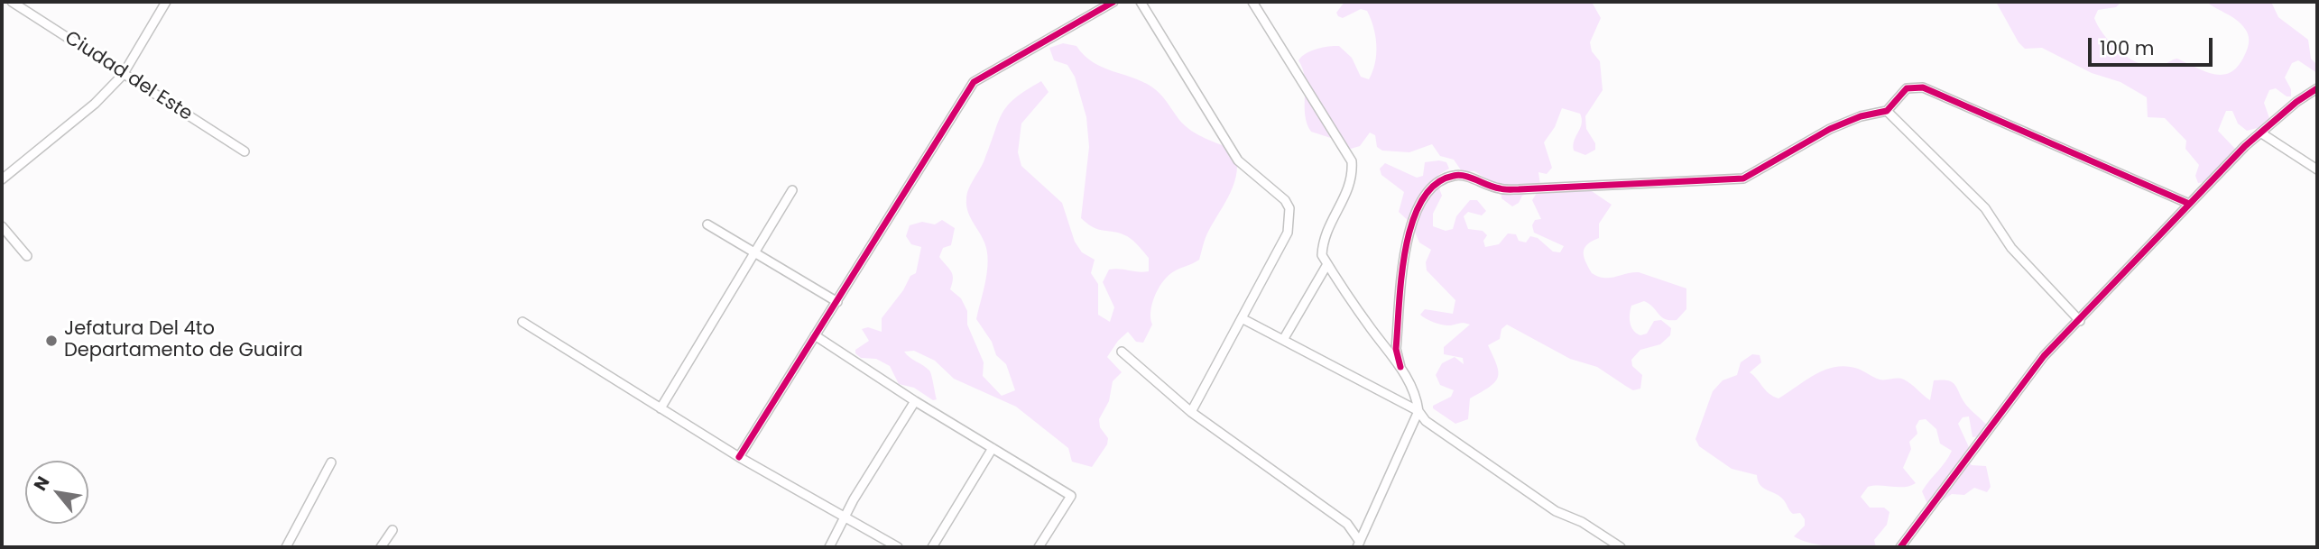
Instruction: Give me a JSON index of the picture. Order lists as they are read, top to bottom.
{
  "streets": {
    "street": ["Ciudad del Este"]
  },
  "places": ["Jefatura Del 4to Departamento de Guaira"],
  "scale_bar": "100 m",
  "north": "top left"
}
